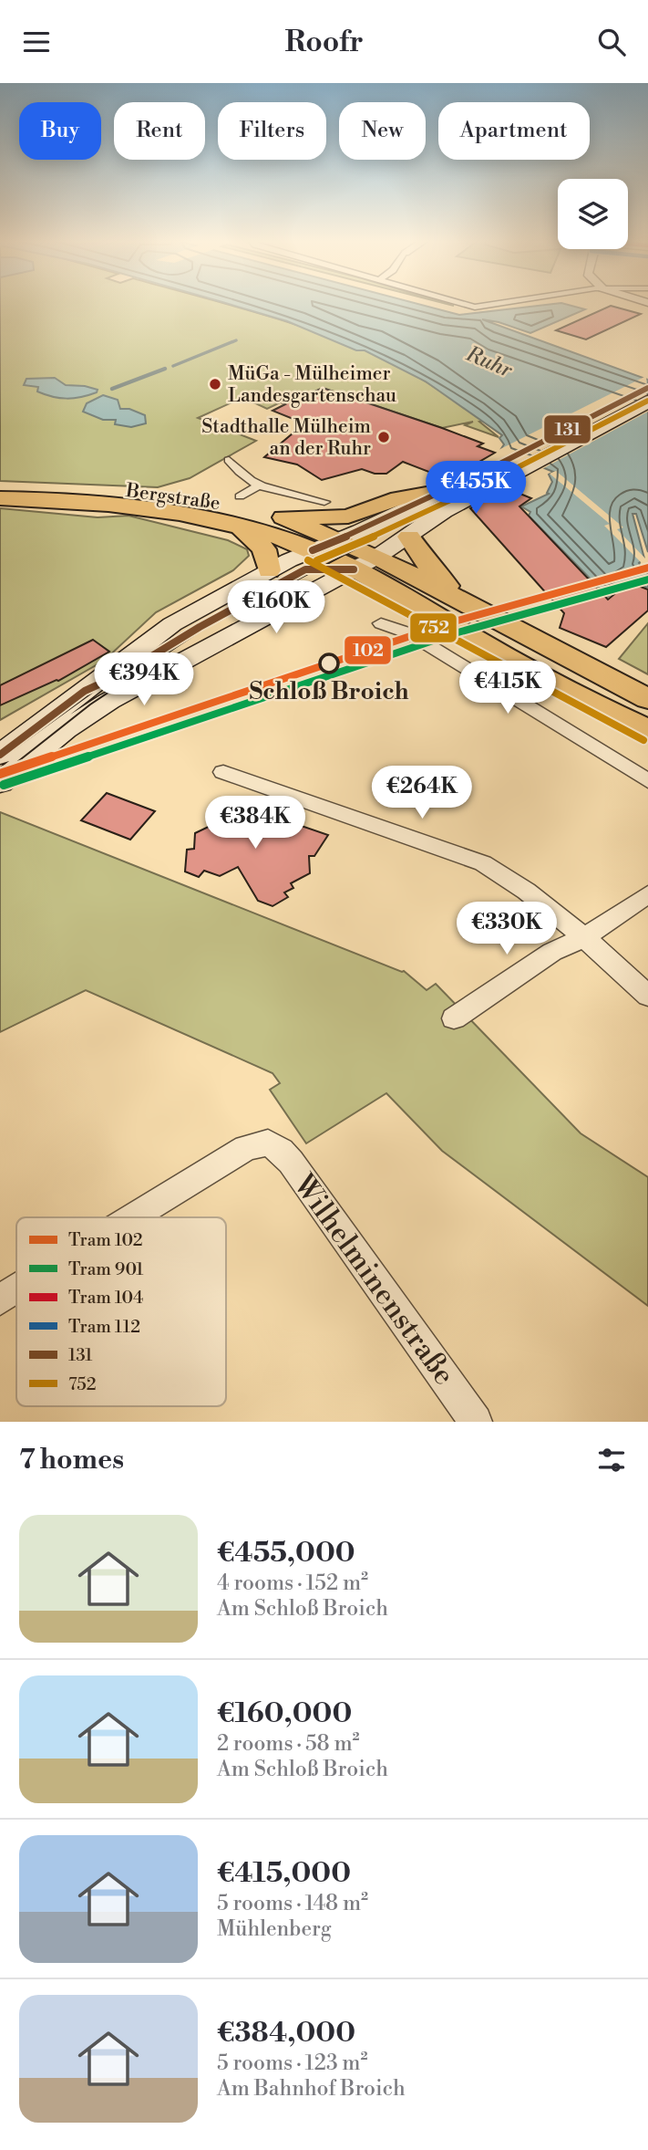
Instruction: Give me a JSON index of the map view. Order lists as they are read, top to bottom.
{
  "streets": {
    "main road": ["Bergstraße"],
    "street": ["Wilhelminenstraße"]
  },
  "water": ["Ruhr"],
  "places": ["MüGa - Mülheimer Landesgartenschau", "Stadthalle Mülheim an der Ruhr", "Schloß Broich"],
  "lines": [
    "transit line 131",
    "transit line 752",
    "tram line 102",
    "tram line 901"
  ],
  "legend": [
    "Tram 102",
    "Tram 901",
    "Tram 104",
    "Tram 112",
    "131",
    "752"
  ],
  "page": {
    "header": "Roofr",
    "chip": [
      "Buy",
      "Rent",
      "Filters",
      "New",
      "Apartment"
    ],
    "price": [
      "€455K",
      "€160K",
      "€394K",
      "€415K",
      "€264K",
      "€384K",
      "€330K"
    ],
    "heading": "7 homes",
    "list": [
      {
        "name": "€455,000",
        "note": "4 rooms · 152 m² · Am Schloß Broich"
      },
      {
        "name": "€160,000",
        "note": "2 rooms · 58 m² · Am Schloß Broich"
      },
      {
        "name": "€415,000",
        "note": "5 rooms · 148 m² · Mühlenberg"
      },
      {
        "name": "€384,000",
        "note": "5 rooms · 123 m² · Am Bahnhof Broich"
      }
    ]
  }
}
